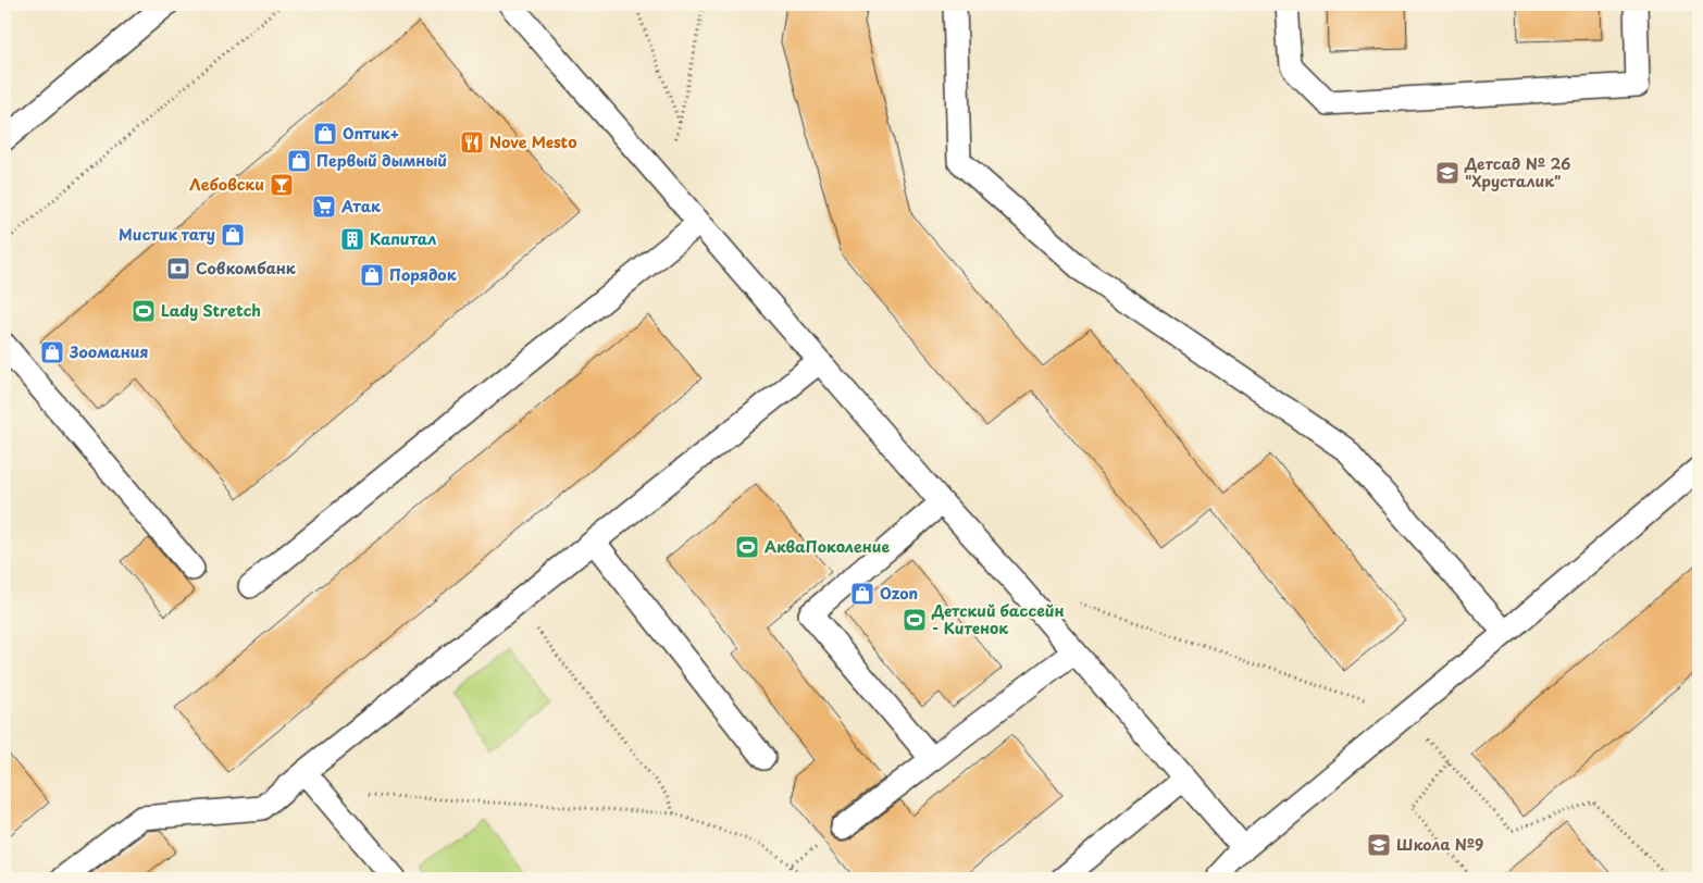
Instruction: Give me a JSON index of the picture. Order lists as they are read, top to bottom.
{
  "places": {
    "shop": [
      "Оптик+",
      "Первый дымный",
      "Мистик тату",
      "Порядок",
      "Зоомания",
      "Ozon"
    ],
    "restaurant": ["Nove Mesto"],
    "school or university": ["Детсад № 26 \"Хрусталик\"", "Школа №9"],
    "bar": ["Лебовски"],
    "supermarket": ["Атак"],
    "building": ["Капитал"],
    "bank": ["Совкомбанк"],
    "sports": ["Lady Stretch", "АкваПоколение", "Детский бассейн - Китенок"]
  }
}
